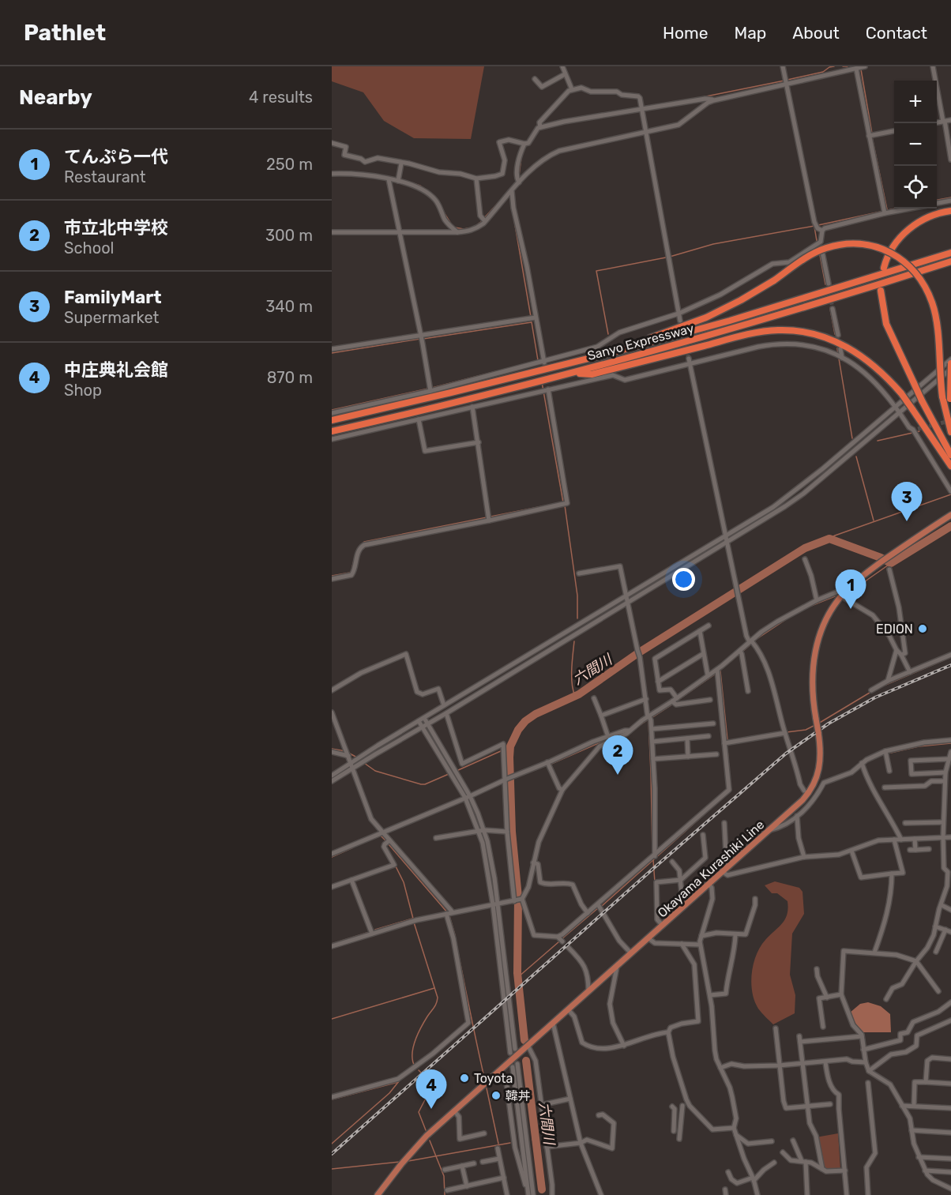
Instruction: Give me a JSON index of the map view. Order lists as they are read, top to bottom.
{
  "streets": {
    "highway": ["Sanyo Expressway"],
    "main road": ["Okayama Kurashiki Line"]
  },
  "water": ["六間川"],
  "places": ["EDION", "Toyota", "韓丼"],
  "page": {
    "header": "Pathlet",
    "nav": [
      "Home",
      "Map",
      "About",
      "Contact"
    ],
    "heading": ["Nearby", "4 results"],
    "map_buttons": ["+", "−"],
    "list": [
      {
        "mark": "1",
        "name": "てんぷら一代",
        "note": "Restaurant",
        "value": "250 m"
      },
      {
        "mark": "2",
        "name": "市立北中学校",
        "note": "School",
        "value": "300 m"
      },
      {
        "mark": "3",
        "name": "FamilyMart",
        "note": "Supermarket",
        "value": "340 m"
      },
      {
        "mark": "4",
        "name": "中庄典礼会館",
        "note": "Shop",
        "value": "870 m"
      }
    ],
    "pins": [
      "3",
      "1",
      "2",
      "4"
    ]
  }
}
